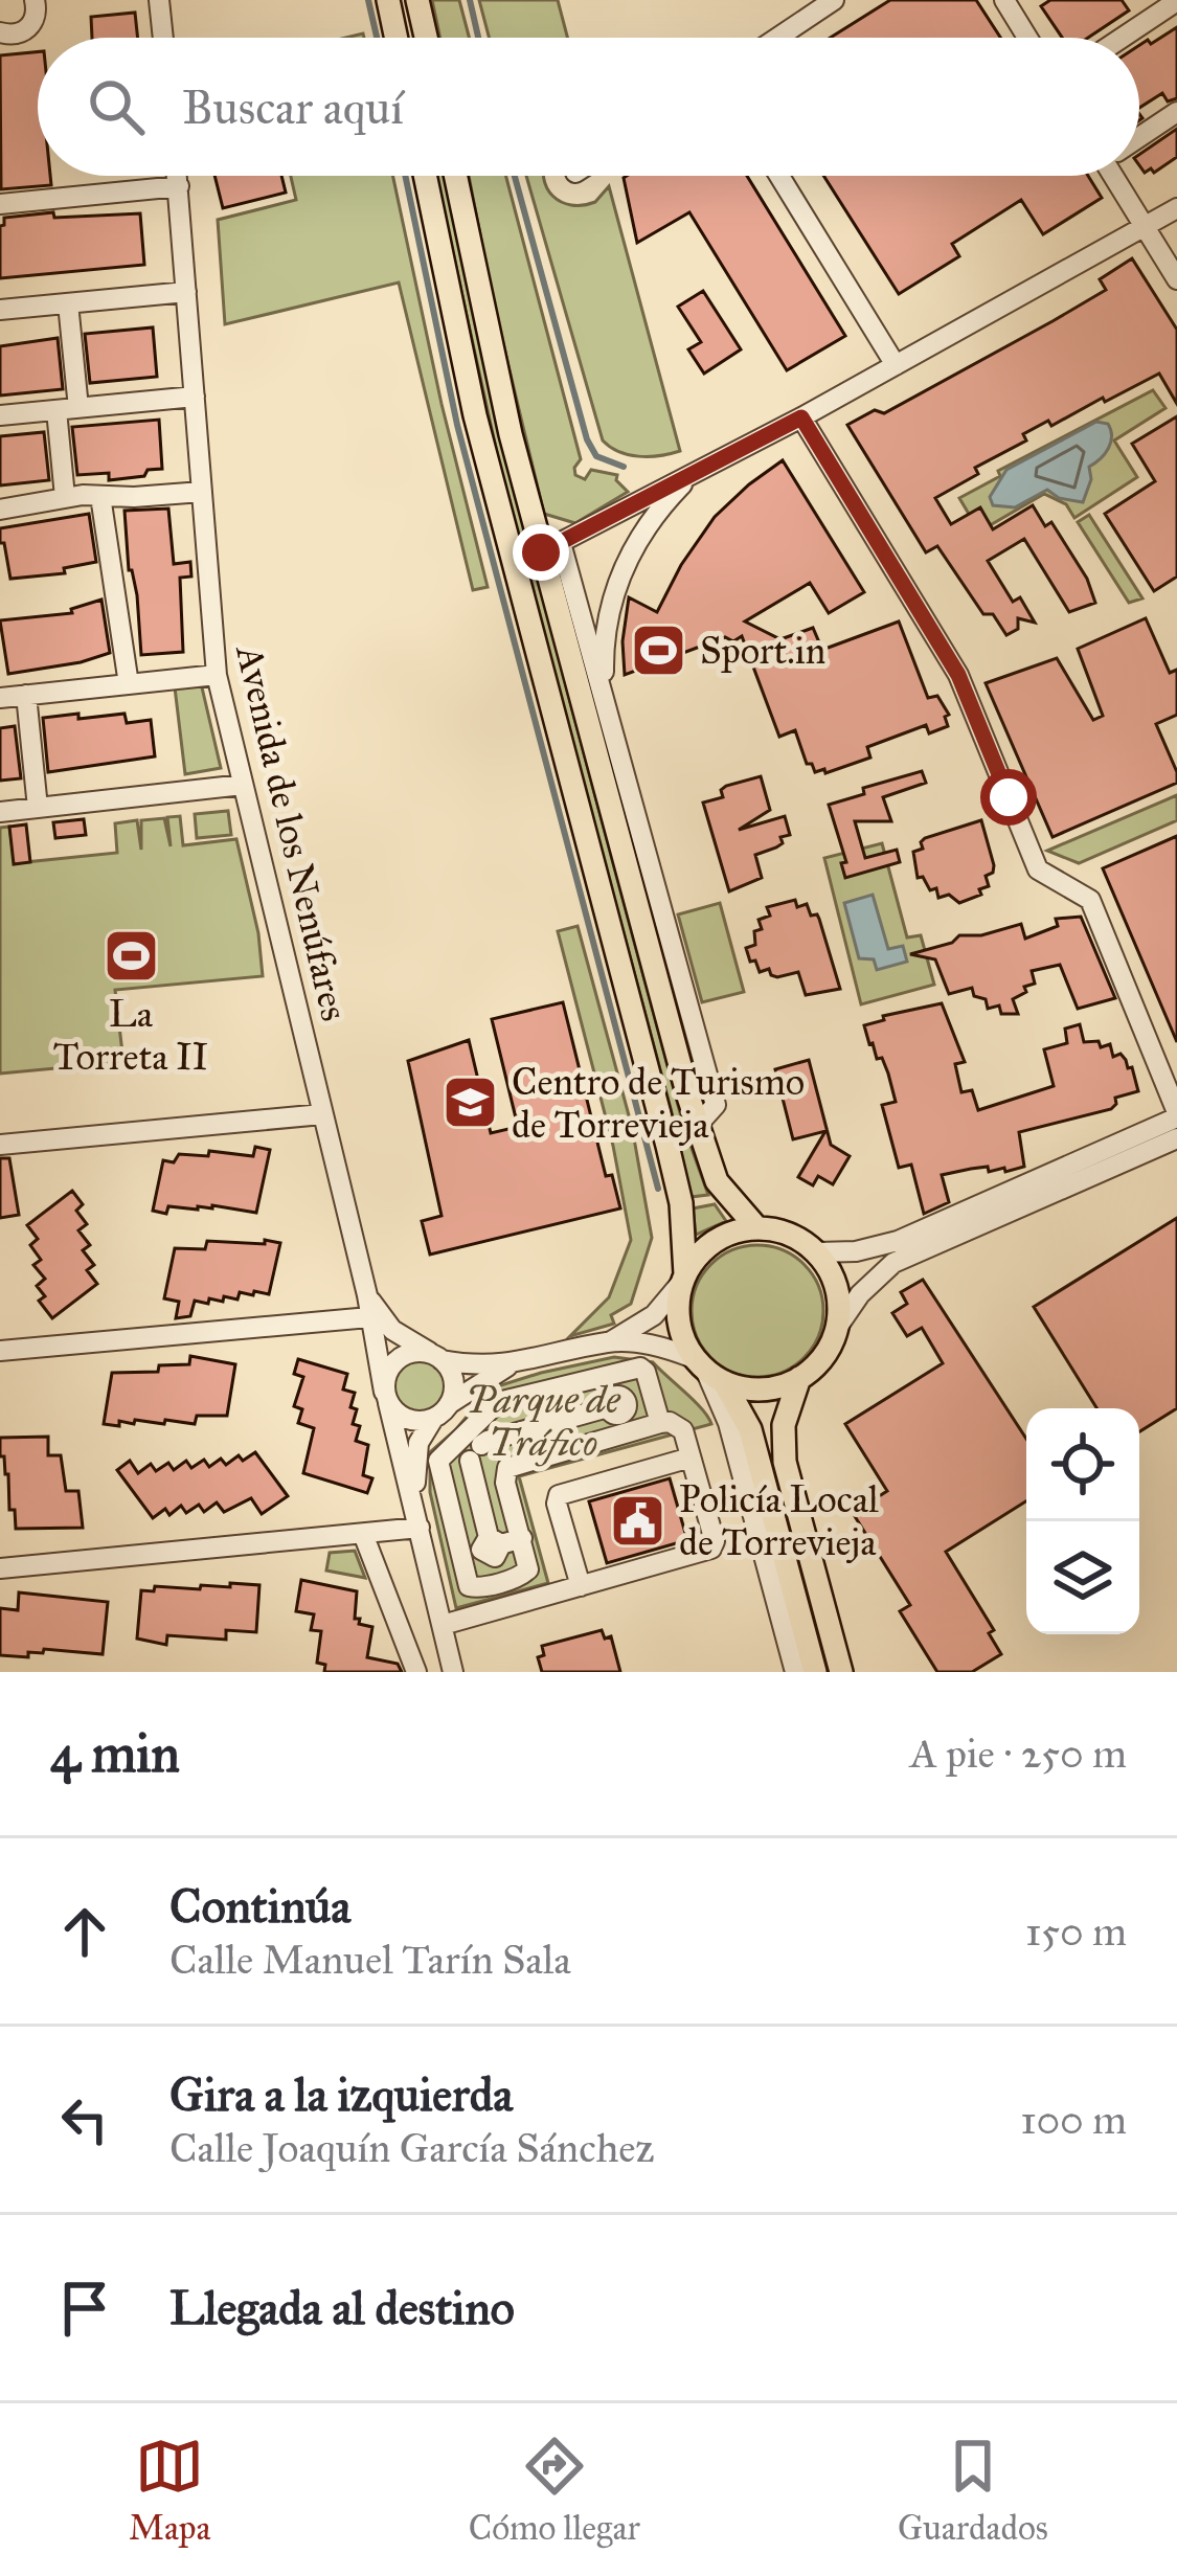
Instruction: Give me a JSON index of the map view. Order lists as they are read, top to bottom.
{
  "streets": {
    "street": ["Avenida de los Nenúfares"]
  },
  "parks": ["Parque de Tráfico"],
  "places": {
    "sports": ["Sport.in", "La Torreta II"],
    "school or university": ["Centro de Turismo de Torrevieja"],
    "public building": ["Policía Local de Torrevieja"]
  },
  "page": {
    "search": "Buscar aquí",
    "heading": ["4 min", "A pie · 250 m"],
    "list": [
      ["Continúa", "Calle Manuel Tarín Sala", "150 m"],
      ["Gira a la izquierda", "Calle Joaquín García Sánchez", "100 m"],
      "Llegada al destino"
    ],
    "nav": ["Mapa", "Cómo llegar", "Guardados"]
  }
}
